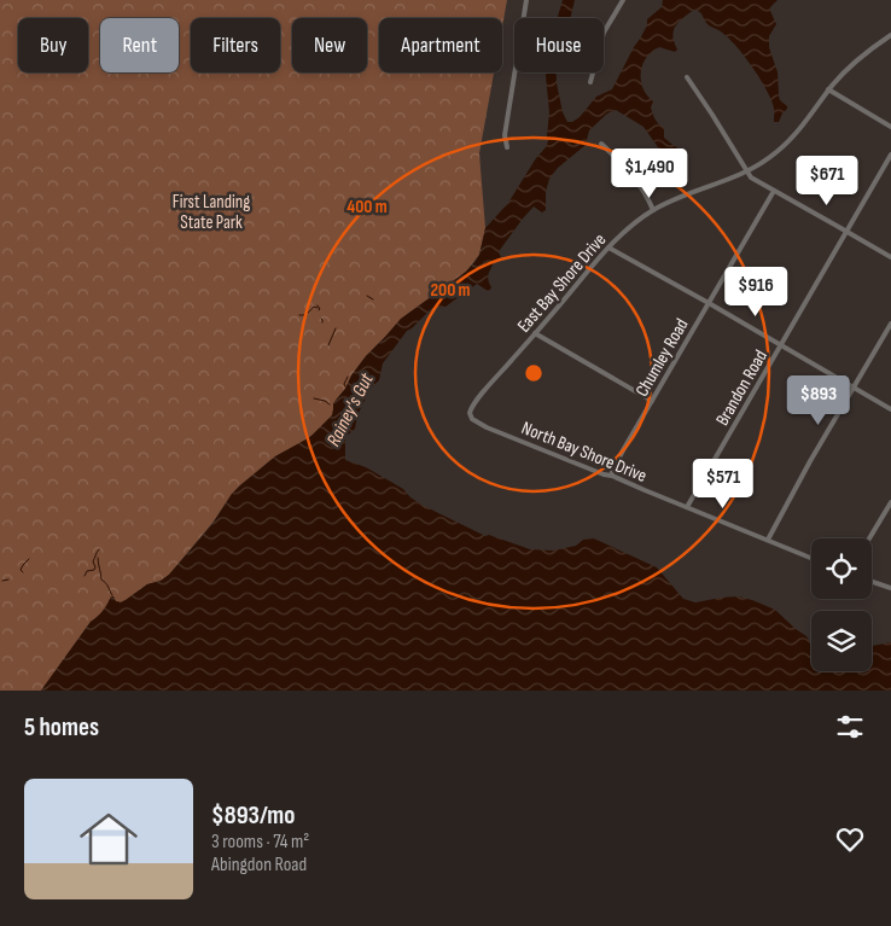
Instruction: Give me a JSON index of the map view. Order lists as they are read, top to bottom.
{
  "streets": {
    "street": [
      "East Bay Shore Drive",
      "Chumley Road",
      "Brandon Road",
      "North Bay Shore Drive"
    ]
  },
  "crossings": [
    ["East Bay Shore Drive", "North Bay Shore Drive"],
    ["Chumley Road", "North Bay Shore Drive"],
    ["Brandon Road", "North Bay Shore Drive"]
  ],
  "water": ["Rainey's Gut"],
  "parks": ["First Landing State Park"],
  "page": {
    "chip": [
      "Buy",
      "Rent",
      "Filters",
      "New",
      "Apartment",
      "House"
    ],
    "price": [
      "$1,490",
      "$671",
      "$916",
      "$893",
      "$571"
    ],
    "heading": "5 homes",
    "list": [
      {
        "name": "$893/mo",
        "note": "3 rooms · 74 m² · Abingdon Road"
      }
    ]
  },
  "rings": ["400 m", "200 m"]
}
